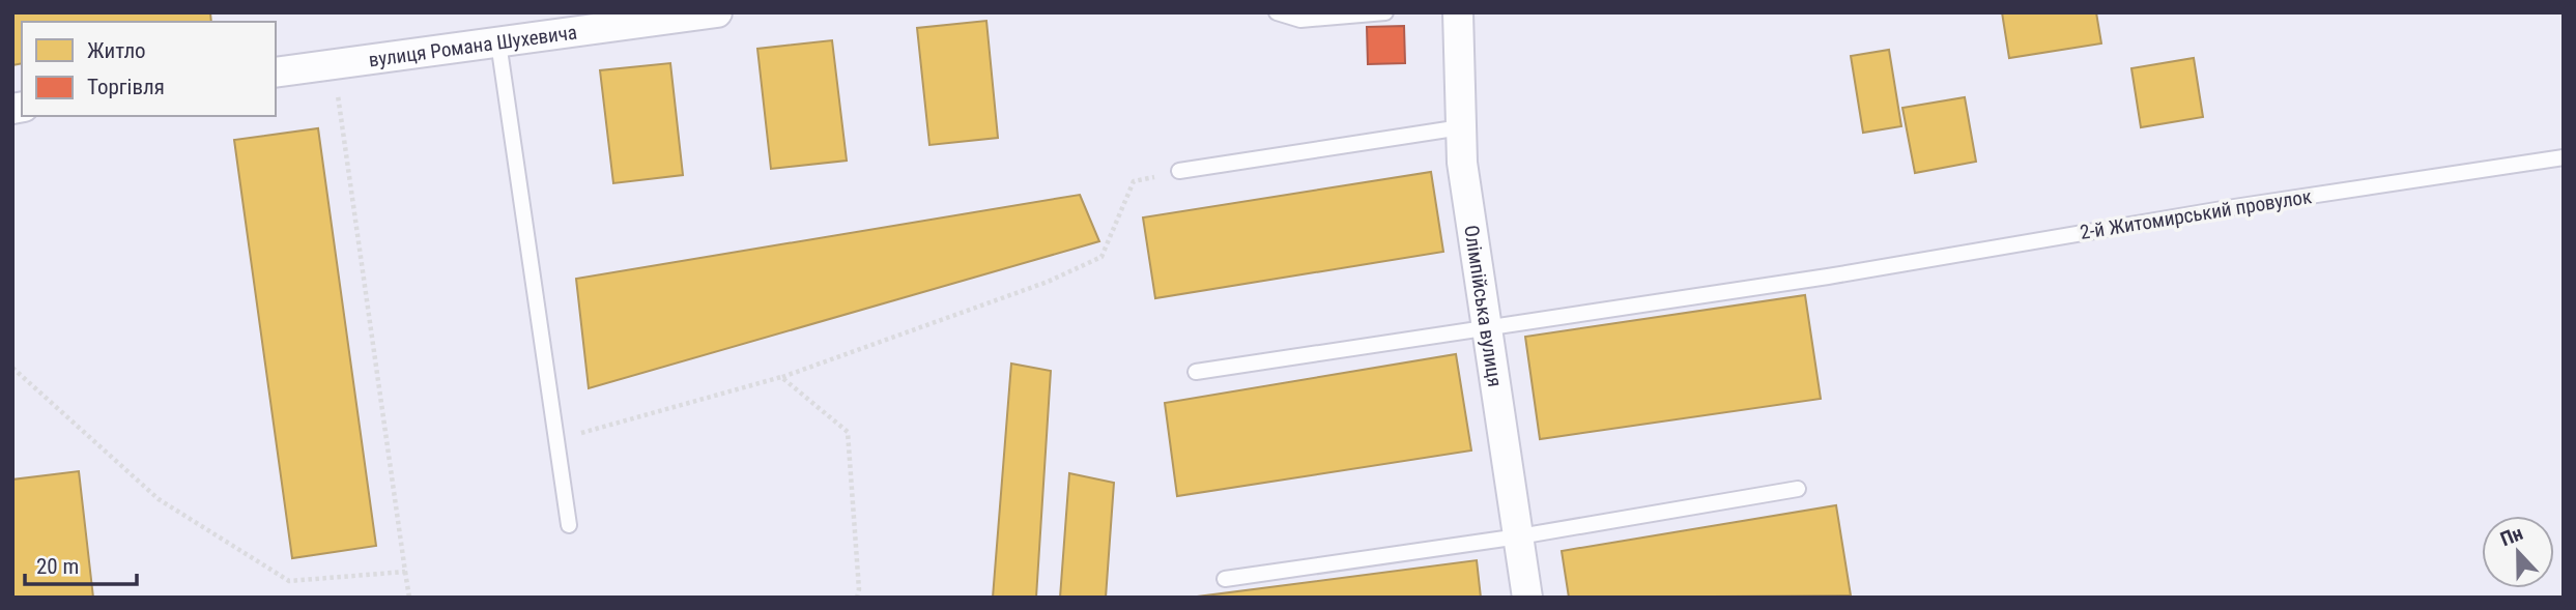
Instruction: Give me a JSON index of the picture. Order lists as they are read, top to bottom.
{
  "streets": {
    "street": ["вулиця Романа Шухевича", "Олімпійська вулиця"],
    "lane": ["2-й Житомирський провулок"]
  },
  "crossings": [
    ["2-й Житомирський провулок", "Олімпійська вулиця"]
  ],
  "legend": ["Житло", "Торгівля"],
  "scale_bar": "20 m",
  "north": "top"
}
